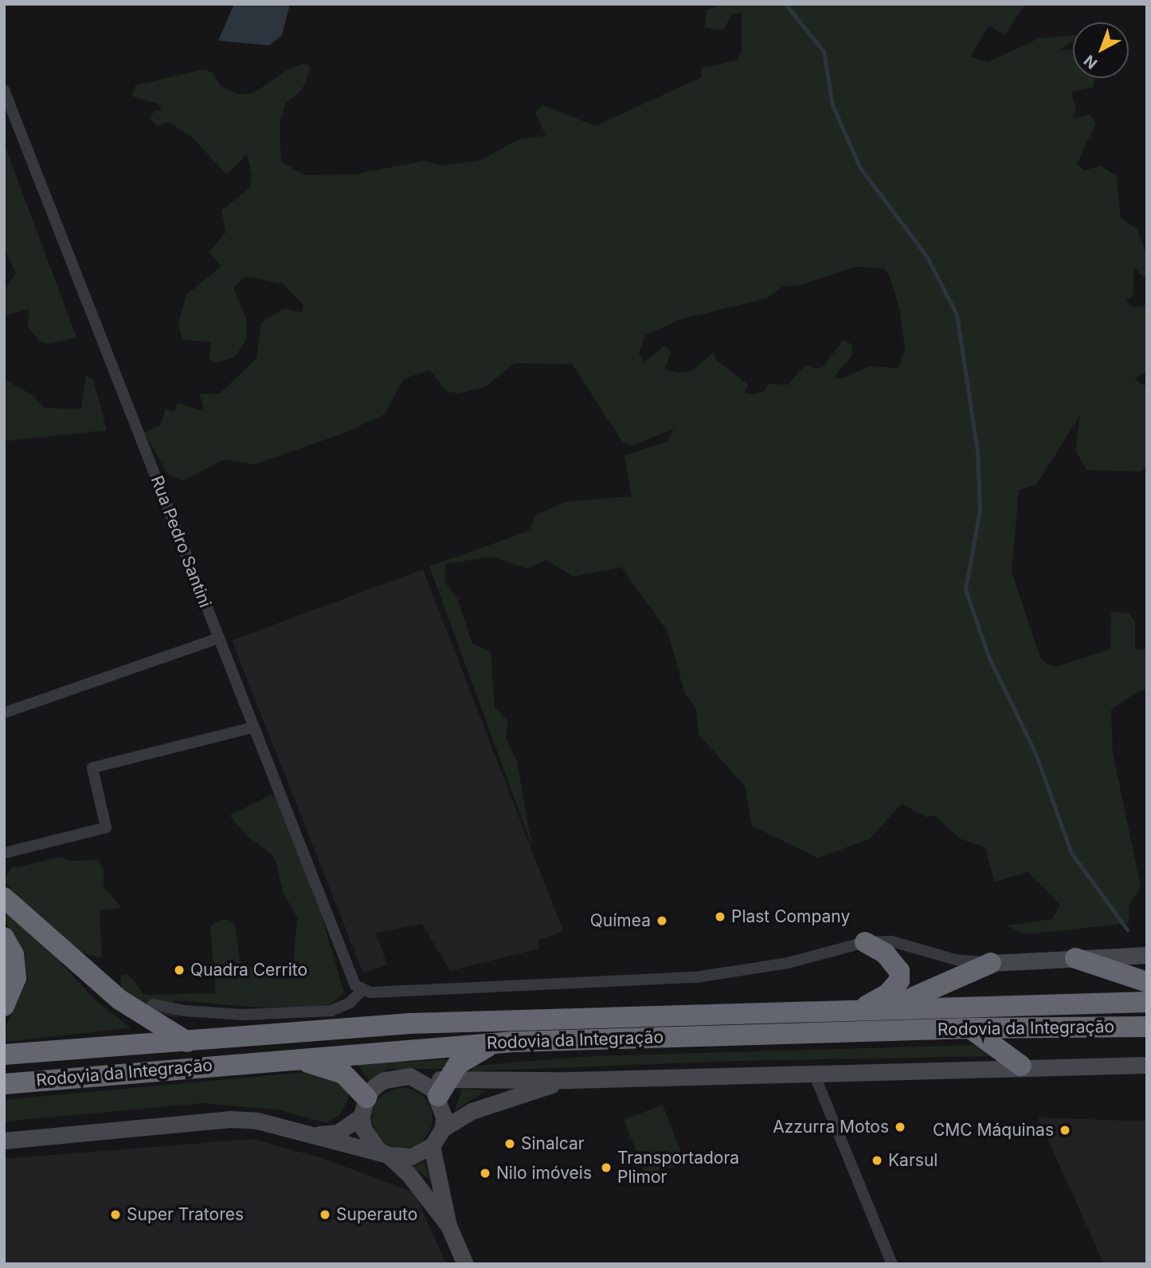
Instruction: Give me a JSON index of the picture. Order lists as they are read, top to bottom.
{
  "streets": {
    "highway": ["Rodovia da Integração"],
    "street": ["Rua Pedro Santini"]
  },
  "places": [
    "Plast Company",
    "Químea",
    "Quadra Cerrito",
    "Azzurra Motos",
    "CMC Máquinas",
    "Sinalcar",
    "Karsul",
    "Transportadora Plimor",
    "Nilo imóveis",
    "Super Tratores",
    "Superauto"
  ],
  "north": "bottom left"
}
